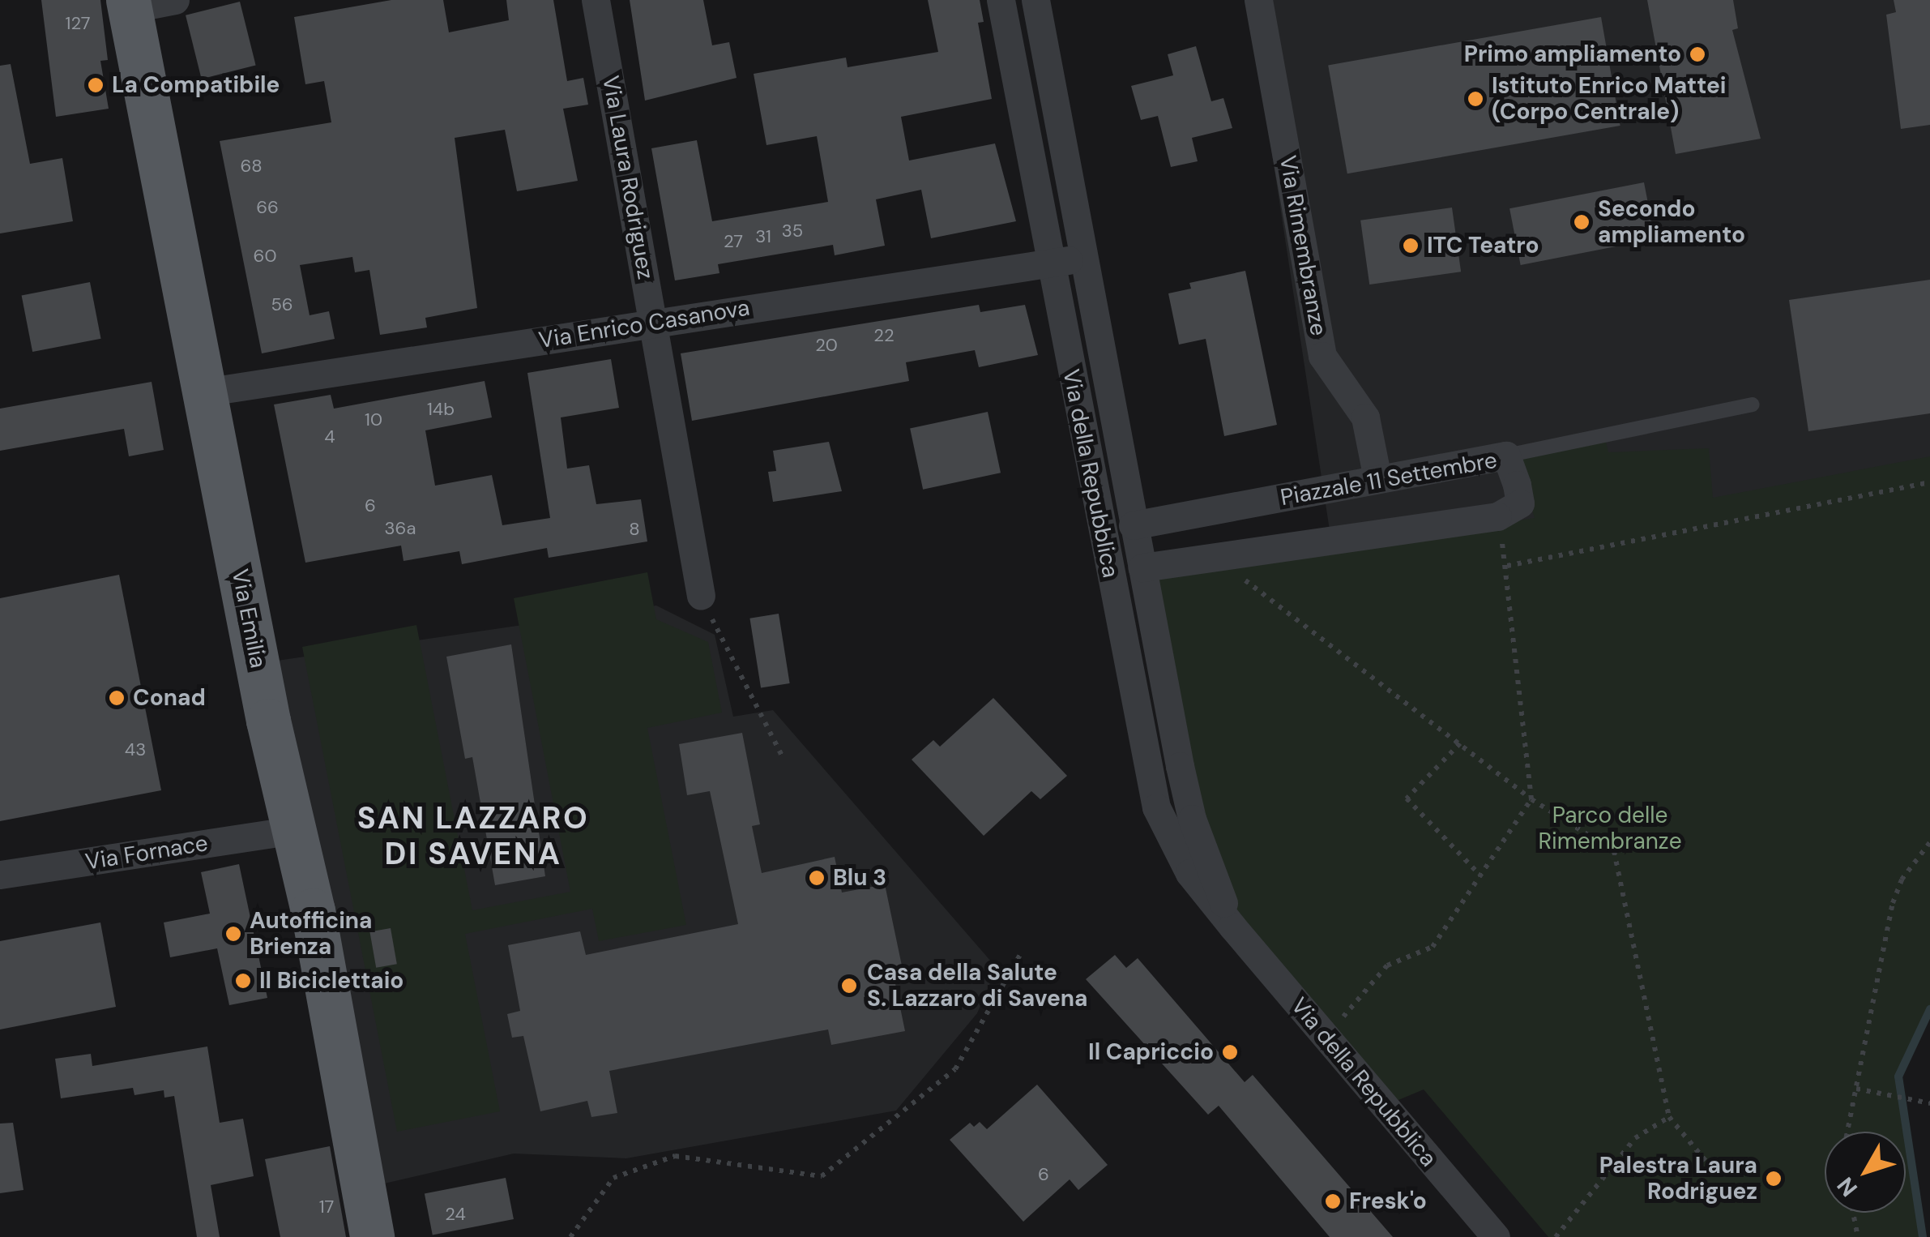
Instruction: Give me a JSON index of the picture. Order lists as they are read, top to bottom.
{
  "streets": {
    "main road": ["Via Emilia"],
    "street": [
      "Via Laura Rodriguez",
      "Via Rimembranze",
      "Via Enrico Casanova",
      "Via della Repubblica",
      "Piazzale 11 Settembre",
      "Via Fornace"
    ]
  },
  "crossings": [
    ["Via Laura Rodriguez", "Via Enrico Casanova"],
    ["Via Rimembranze", "Piazzale 11 Settembre"],
    ["Via Enrico Casanova", "Via della Repubblica"],
    ["Via Enrico Casanova", "Via Emilia"],
    ["Via della Repubblica", "Piazzale 11 Settembre"],
    ["Via Emilia", "Via Fornace"]
  ],
  "districts": ["SAN LAZZARO DI SAVENA"],
  "parks": ["Parco delle Rimembranze"],
  "places": [
    "Primo ampliamento",
    "La Compatibile",
    "Istituto Enrico Mattei (Corpo Centrale)",
    "Secondo ampliamento",
    "ITC Teatro",
    "Conad",
    "Blu 3",
    "Autofficina Brienza",
    "Il Biciclettaio",
    "Casa della Salute S. Lazzaro di Savena",
    "Il Capriccio",
    "Palestra Laura Rodriguez",
    "Fresk'o"
  ],
  "house_numbers": [
    "127",
    "68",
    "66",
    "35",
    "31",
    "27",
    "60",
    "56",
    "22",
    "20",
    "14b",
    "10",
    "4",
    "6",
    "36a",
    "8",
    "43",
    "6",
    "17",
    "24"
  ],
  "north": "bottom left"
}
